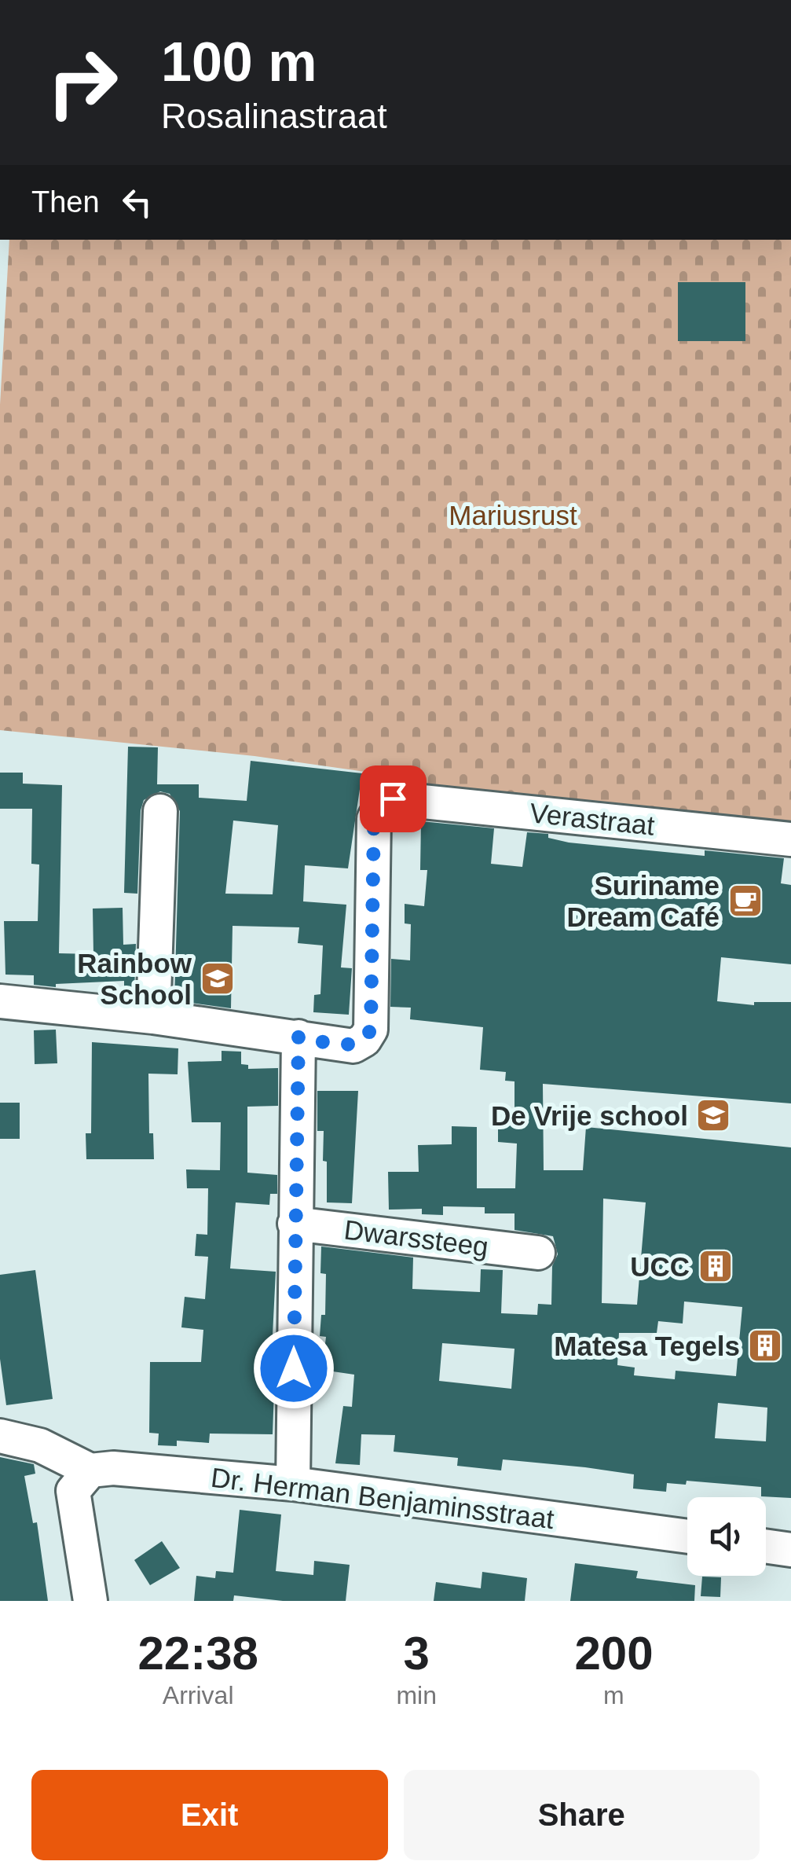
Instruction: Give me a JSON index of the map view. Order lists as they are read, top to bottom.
{
  "streets": {
    "street": ["Verastraat", "Dwarssteeg", "Dr. Herman Benjaminsstraat"]
  },
  "parks": ["Mariusrust"],
  "places": {
    "cafe": ["Suriname Dream Café"],
    "school or university": ["Rainbow School", "De Vrije school"],
    "building": ["UCC", "Matesa Tegels"]
  },
  "page": {
    "turn": ["100 m", "Rosalinastraat"],
    "then": "Then",
    "eta": [
      "22:38",
      "Arrival",
      "3",
      "min",
      "200",
      "m"
    ],
    "buttons": ["Exit", "Share"]
  }
}
